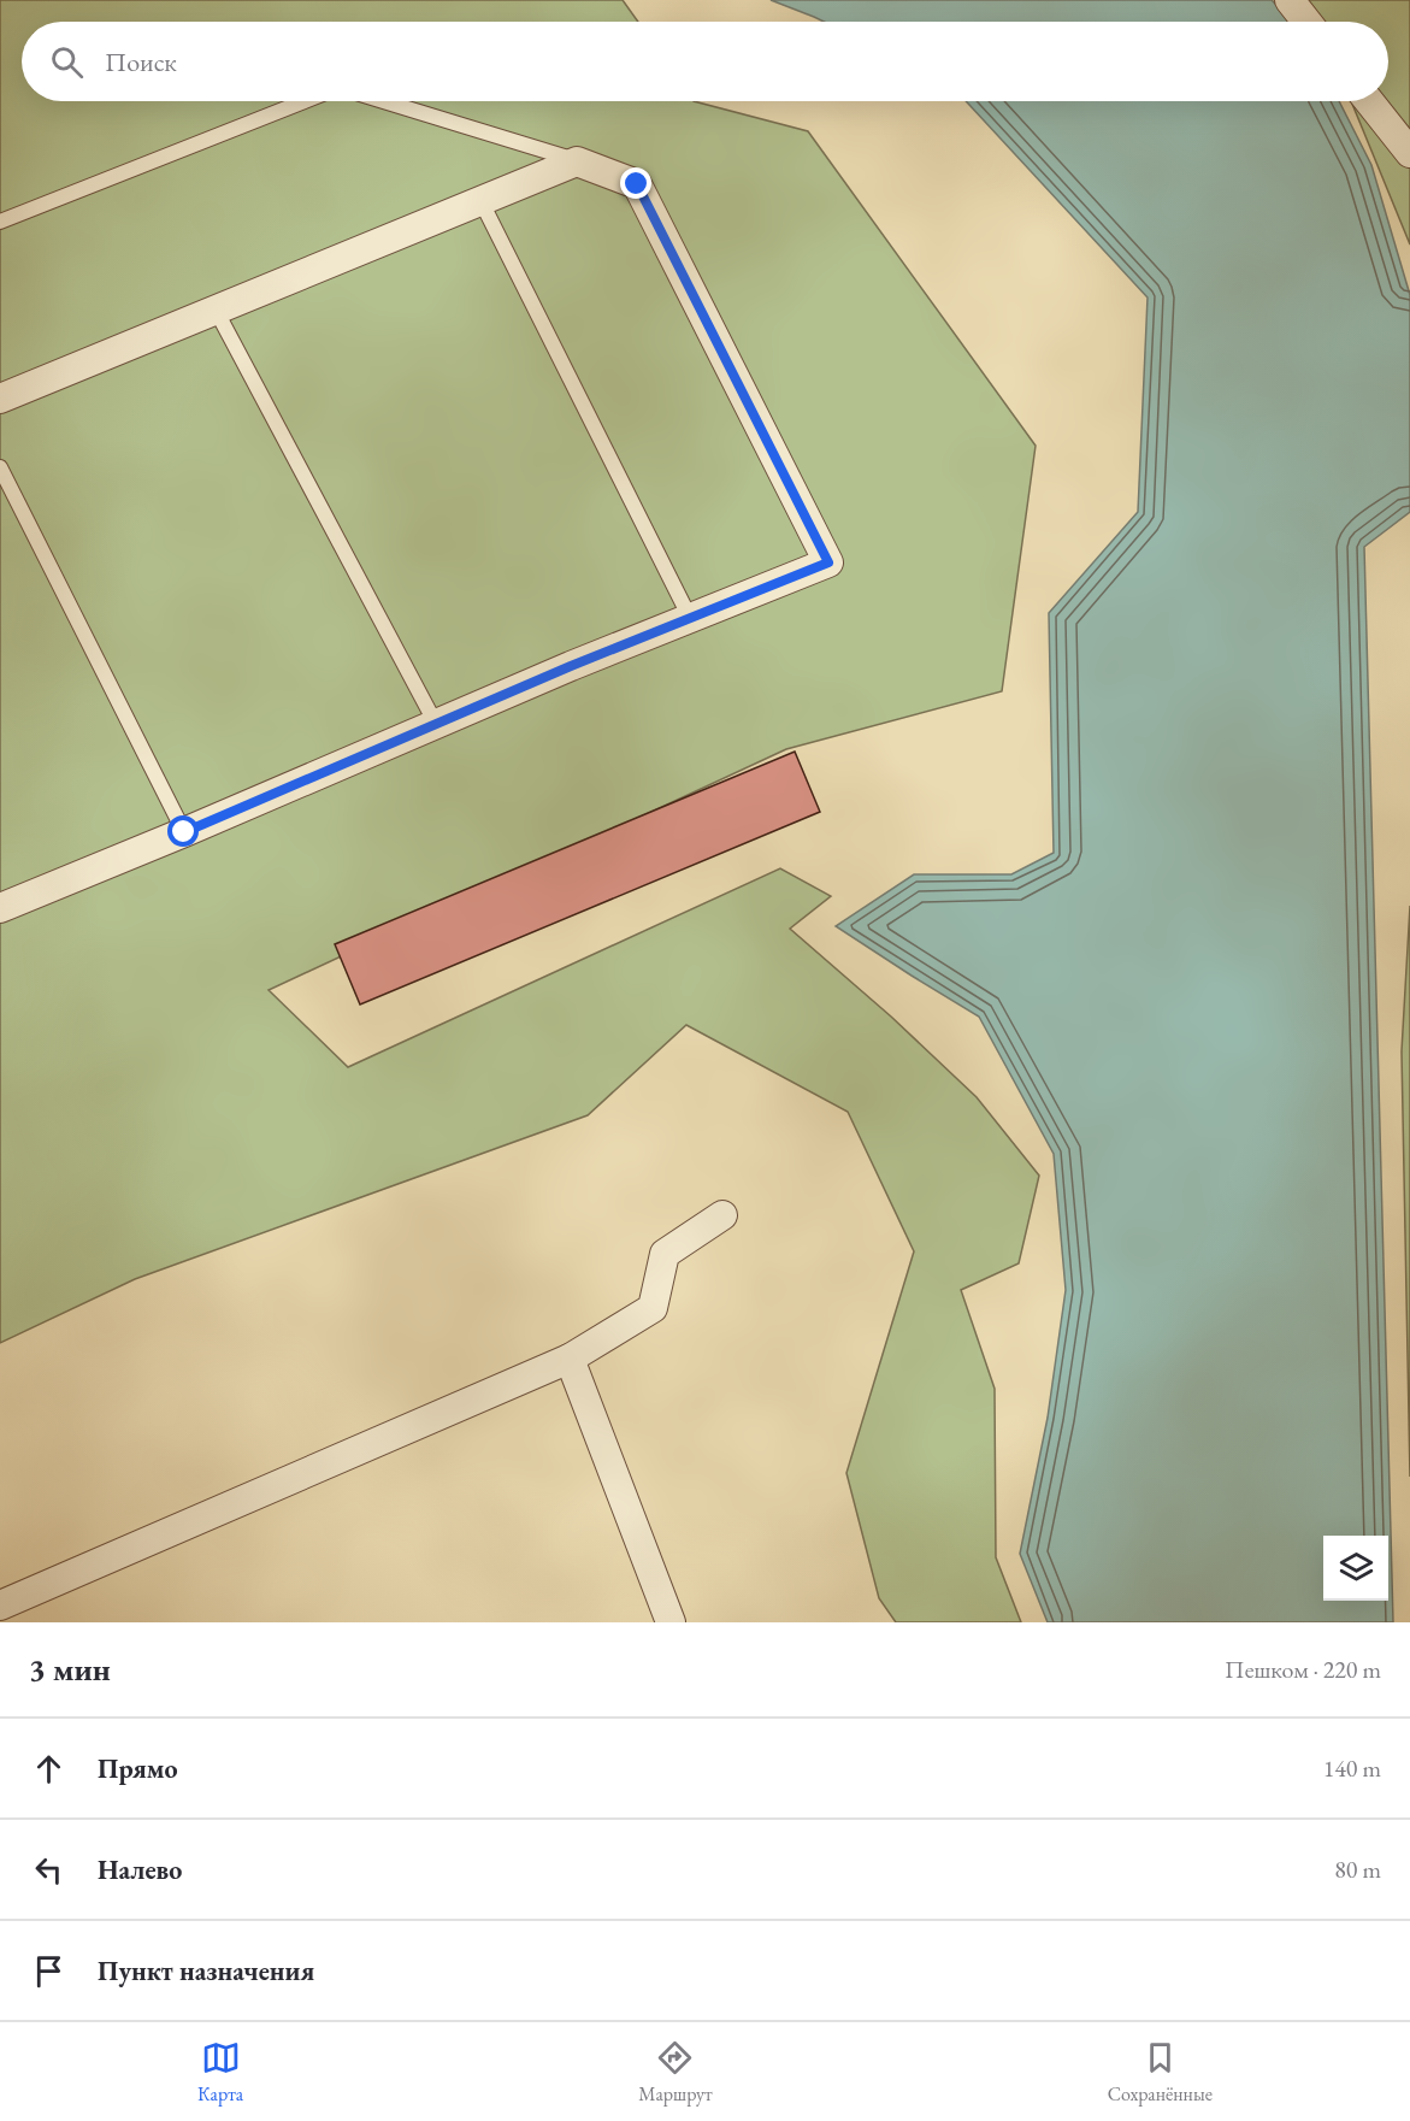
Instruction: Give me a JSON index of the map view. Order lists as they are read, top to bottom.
{
  "page": {
    "search": "Поиск",
    "heading": ["3 мин", "Пешком · 220 m"],
    "list": [
      ["Прямо", "140 m"],
      ["Налево", "80 m"],
      "Пункт назначения"
    ],
    "nav": ["Карта", "Маршрут", "Сохранённые"]
  }
}
